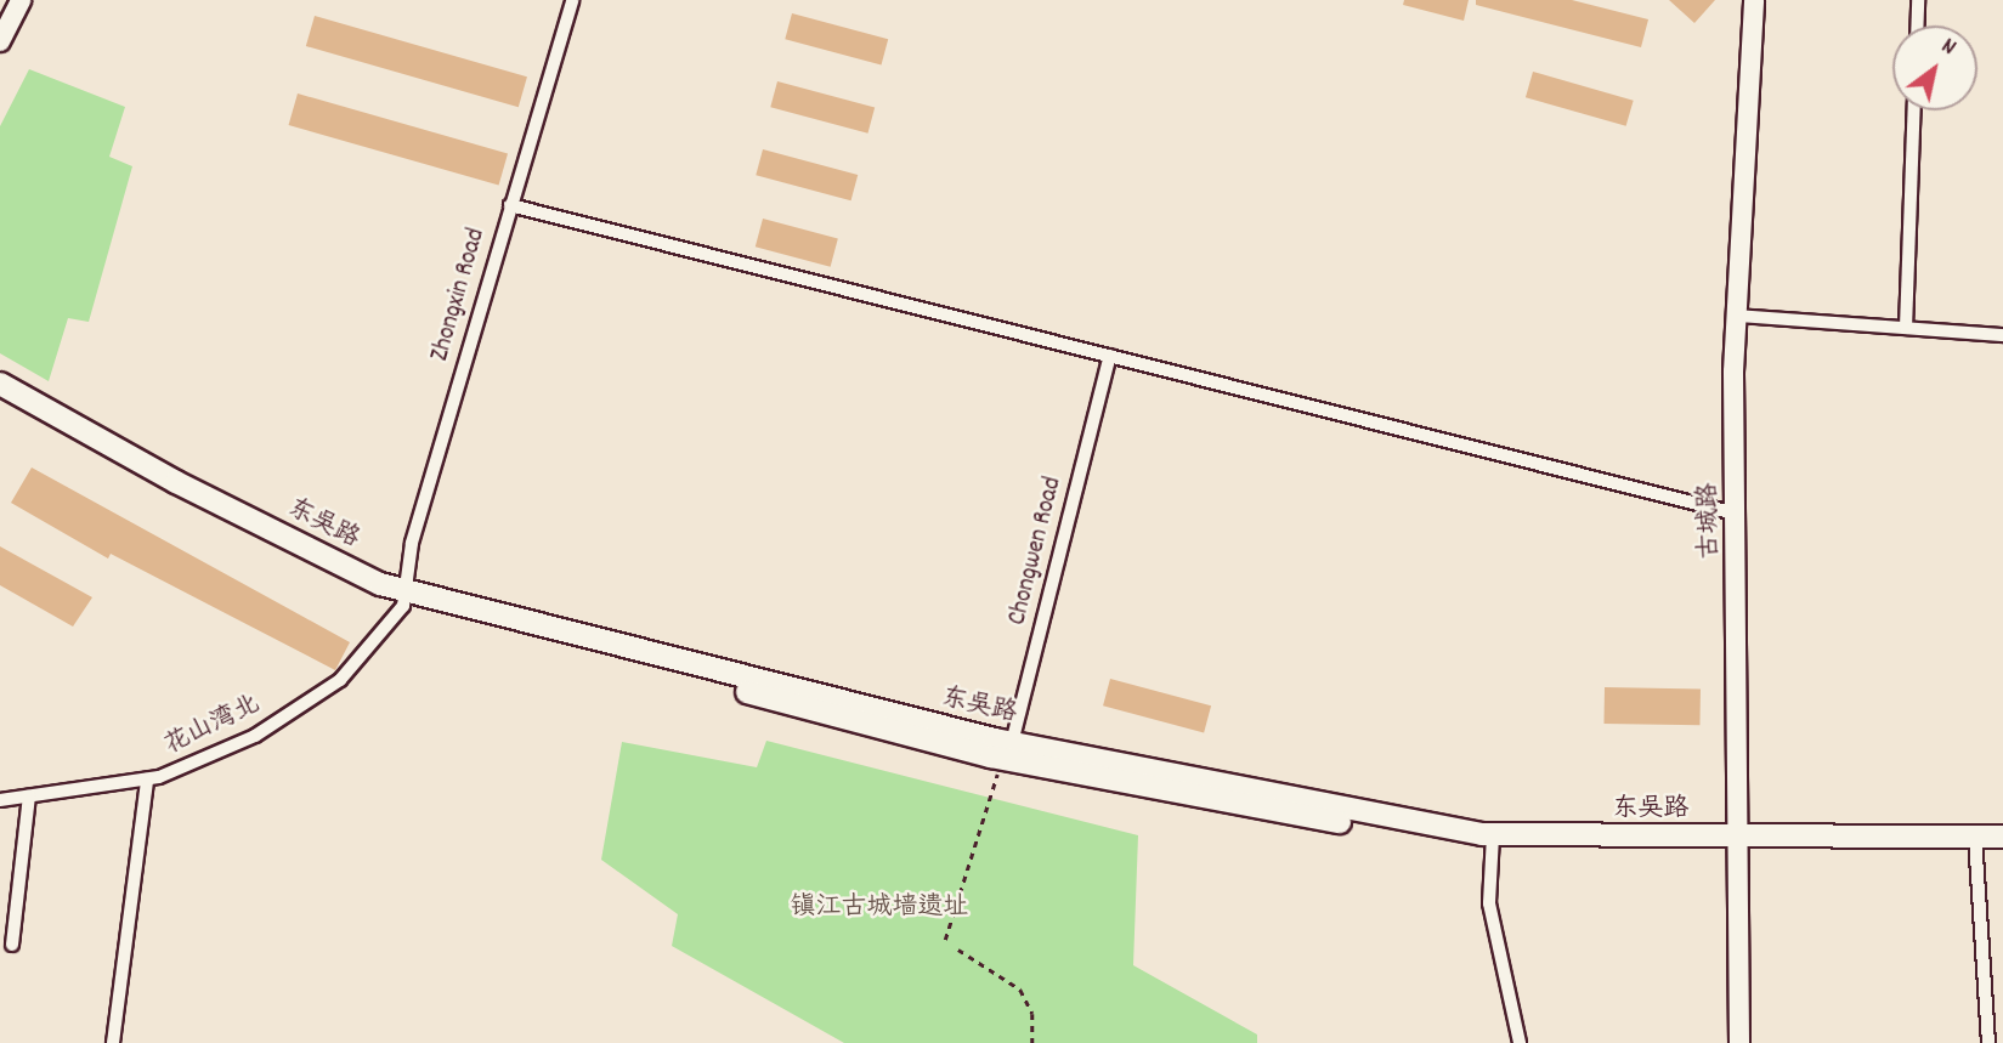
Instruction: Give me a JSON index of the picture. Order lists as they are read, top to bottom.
{
  "streets": {
    "main road": ["东吴路"],
    "street": [
      "Zhongxin Road",
      "古城路",
      "Chongwen Road",
      "花山湾北"
    ]
  },
  "crossings": [
    ["Zhongxin Road", "东吴路"],
    ["Zhongxin Road", "花山湾北"],
    ["古城路", "东吴路"],
    ["东吴路", "Chongwen Road"],
    ["东吴路", "花山湾北"]
  ],
  "parks": ["镇江古城墙遗址"],
  "north": "top right"
}
